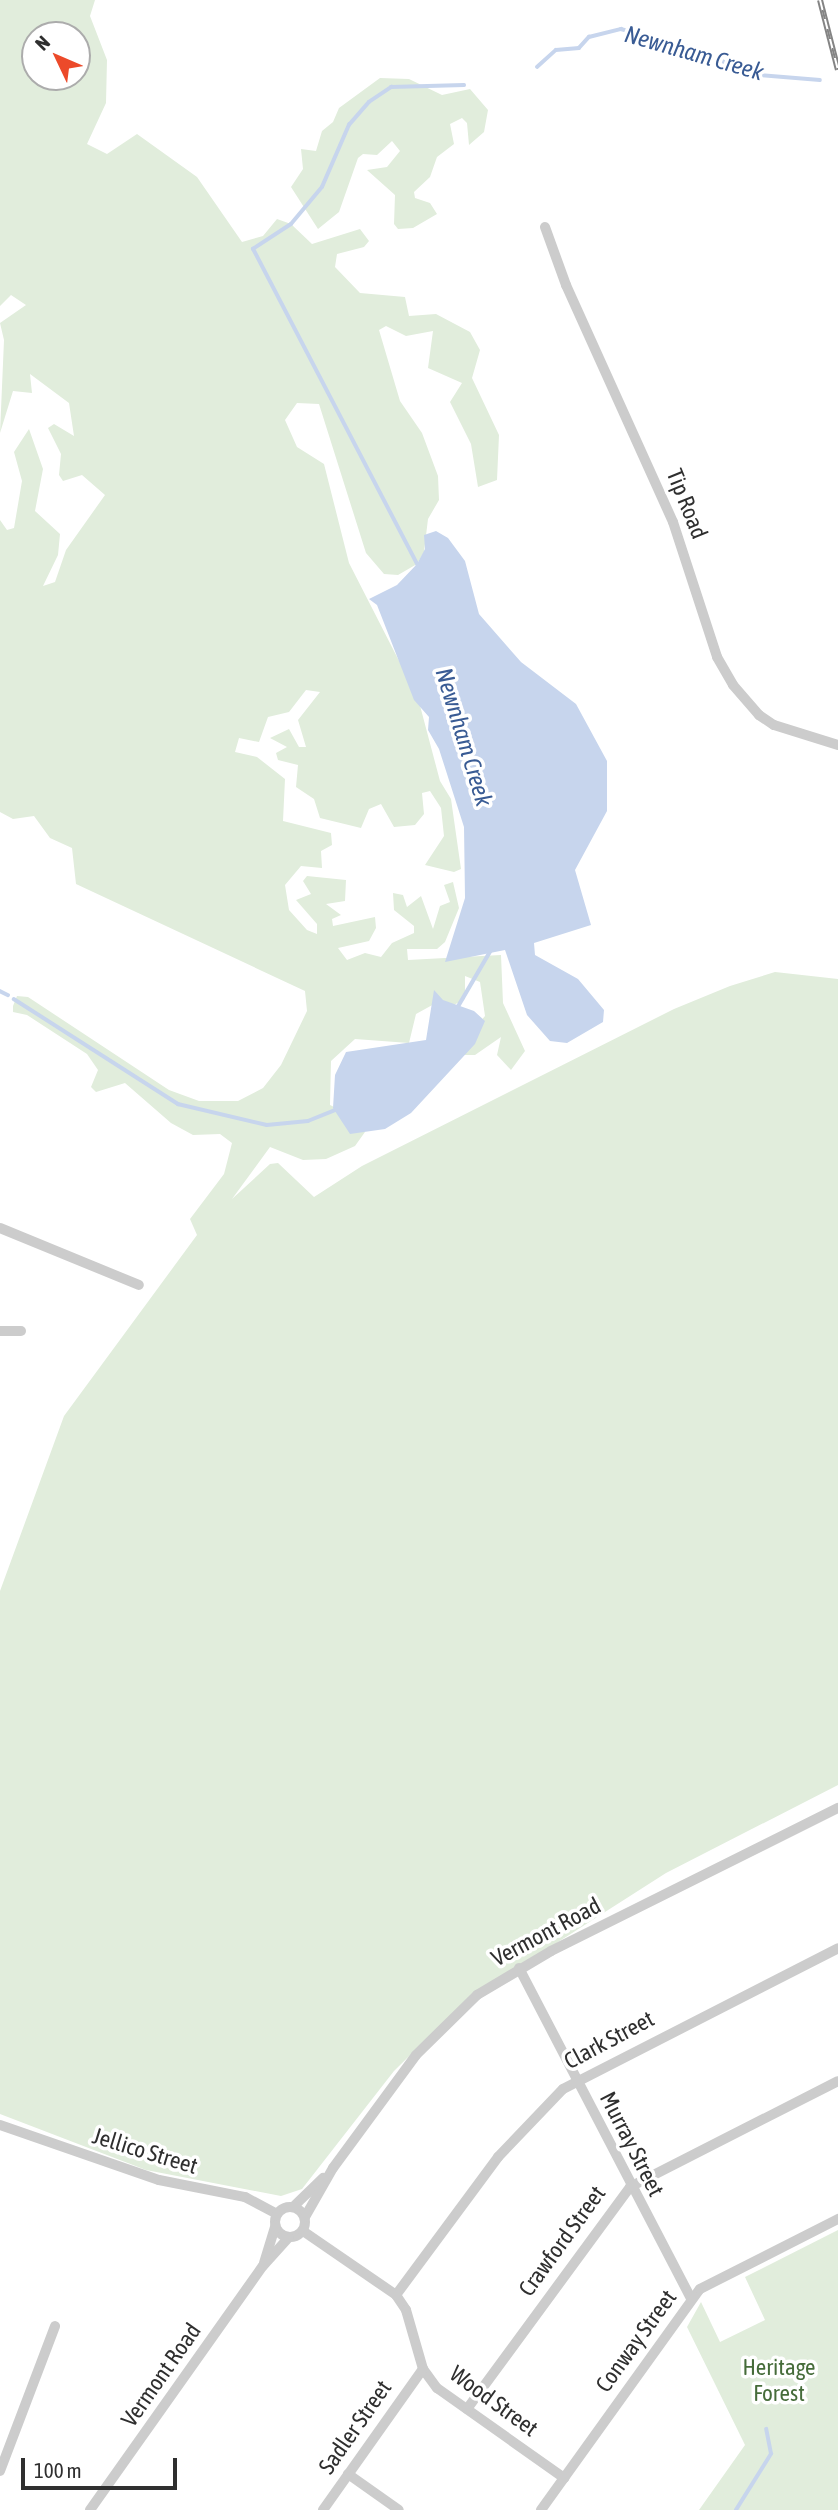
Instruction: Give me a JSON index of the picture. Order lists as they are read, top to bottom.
{
  "streets": {
    "street": [
      "Tip Road",
      "Vermont Road",
      "Clark Street",
      "Murray Street",
      "Jellico Street",
      "Crawford Street",
      "Conway Street",
      "Wood Street",
      "Sadler Street"
    ]
  },
  "crossings": [
    ["Vermont Road", "Murray Street"],
    ["Vermont Road", "Jellico Street"],
    ["Clark Street", "Murray Street"],
    ["Clark Street", "Wood Street"],
    ["Murray Street", "Crawford Street"],
    ["Murray Street", "Conway Street"],
    ["Crawford Street", "Wood Street"],
    ["Conway Street", "Wood Street"],
    ["Wood Street", "Sadler Street"]
  ],
  "water": ["Newnham Creek"],
  "parks": ["Heritage Forest"],
  "scale_bar": "100 m",
  "north": "top left"
}
